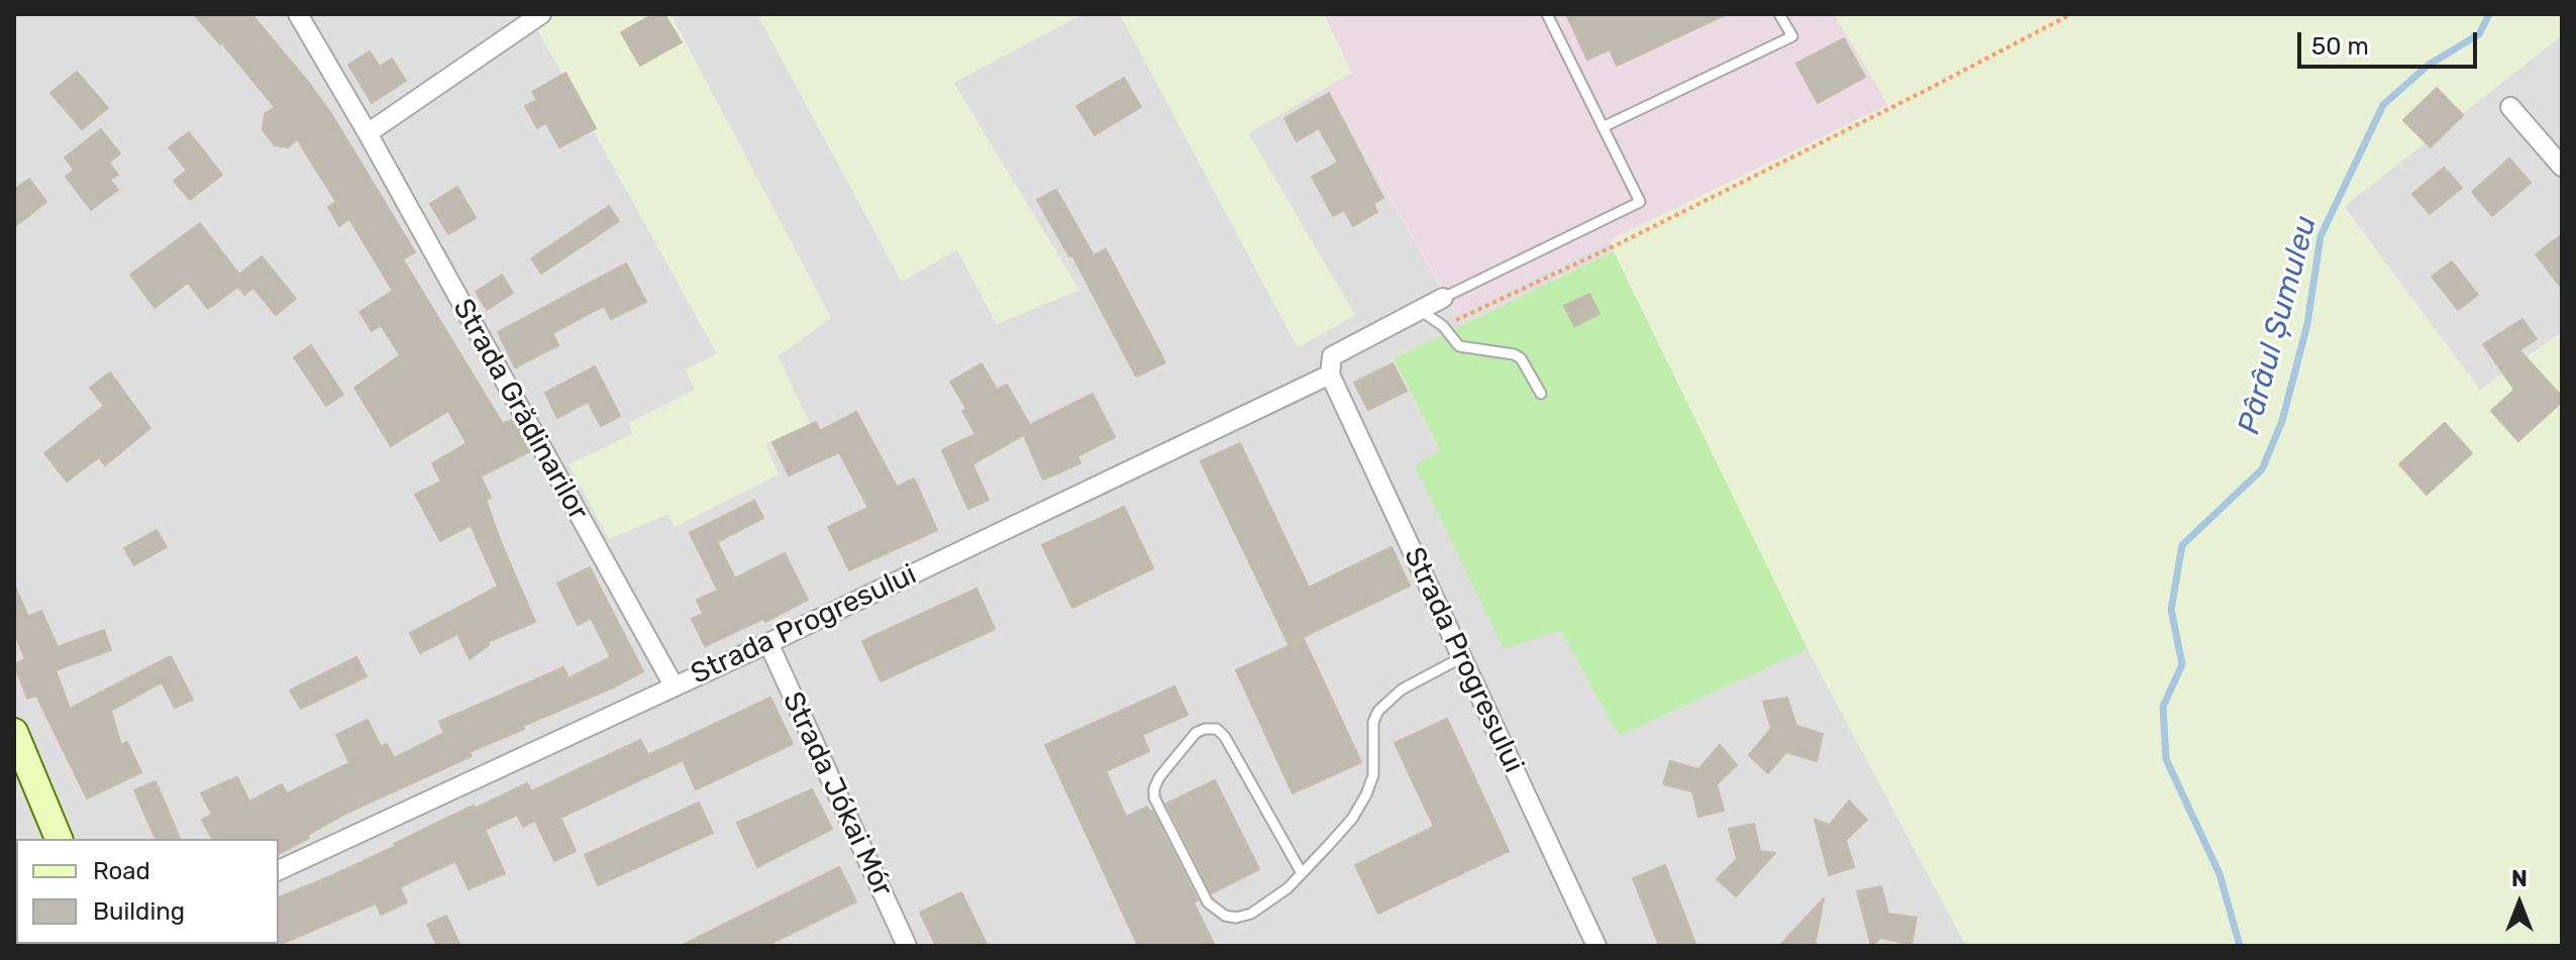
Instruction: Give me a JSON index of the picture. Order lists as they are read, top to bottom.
{
  "streets": {
    "street": ["Strada Grădinarilor", "Strada Progresului", "Strada Jókai Mór"]
  },
  "crossings": [
    ["Strada Grădinarilor", "Strada Progresului"],
    ["Strada Progresului", "Strada Jókai Mór"]
  ],
  "water": ["Pârâul Șumuleu"],
  "legend": ["Road", "Building"],
  "scale_bar": "50 m",
  "north": "top"
}
